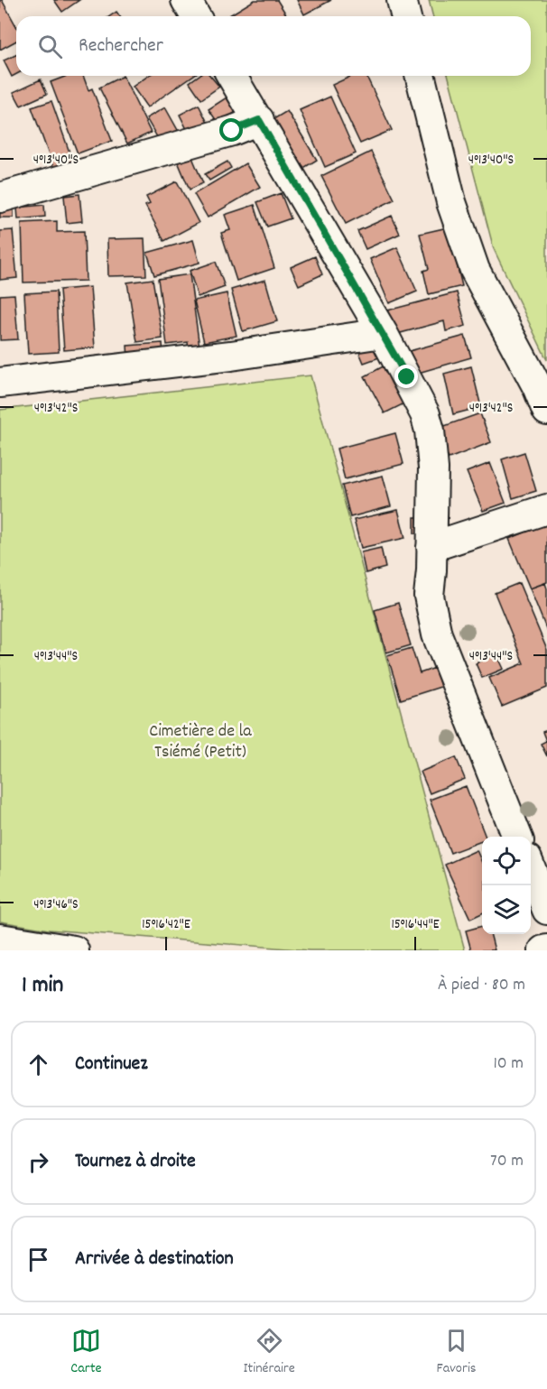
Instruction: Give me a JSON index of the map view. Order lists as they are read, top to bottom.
{
  "parks": ["Cimetière de la Tsiémé (Petit)"],
  "page": {
    "search": "Rechercher",
    "heading": ["1 min", "À pied · 80 m"],
    "list": [
      ["Continuez", "10 m"],
      ["Tournez à droite", "70 m"],
      "Arrivée à destination"
    ],
    "nav": ["Carte", "Itinéraire", "Favoris"]
  },
  "coordinates": [
    "4°13'40\"S",
    "4°13'42\"S",
    "4°13'44\"S",
    "4°13'46\"S",
    "15°16'42\"E",
    "15°16'44\"E"
  ]
}
